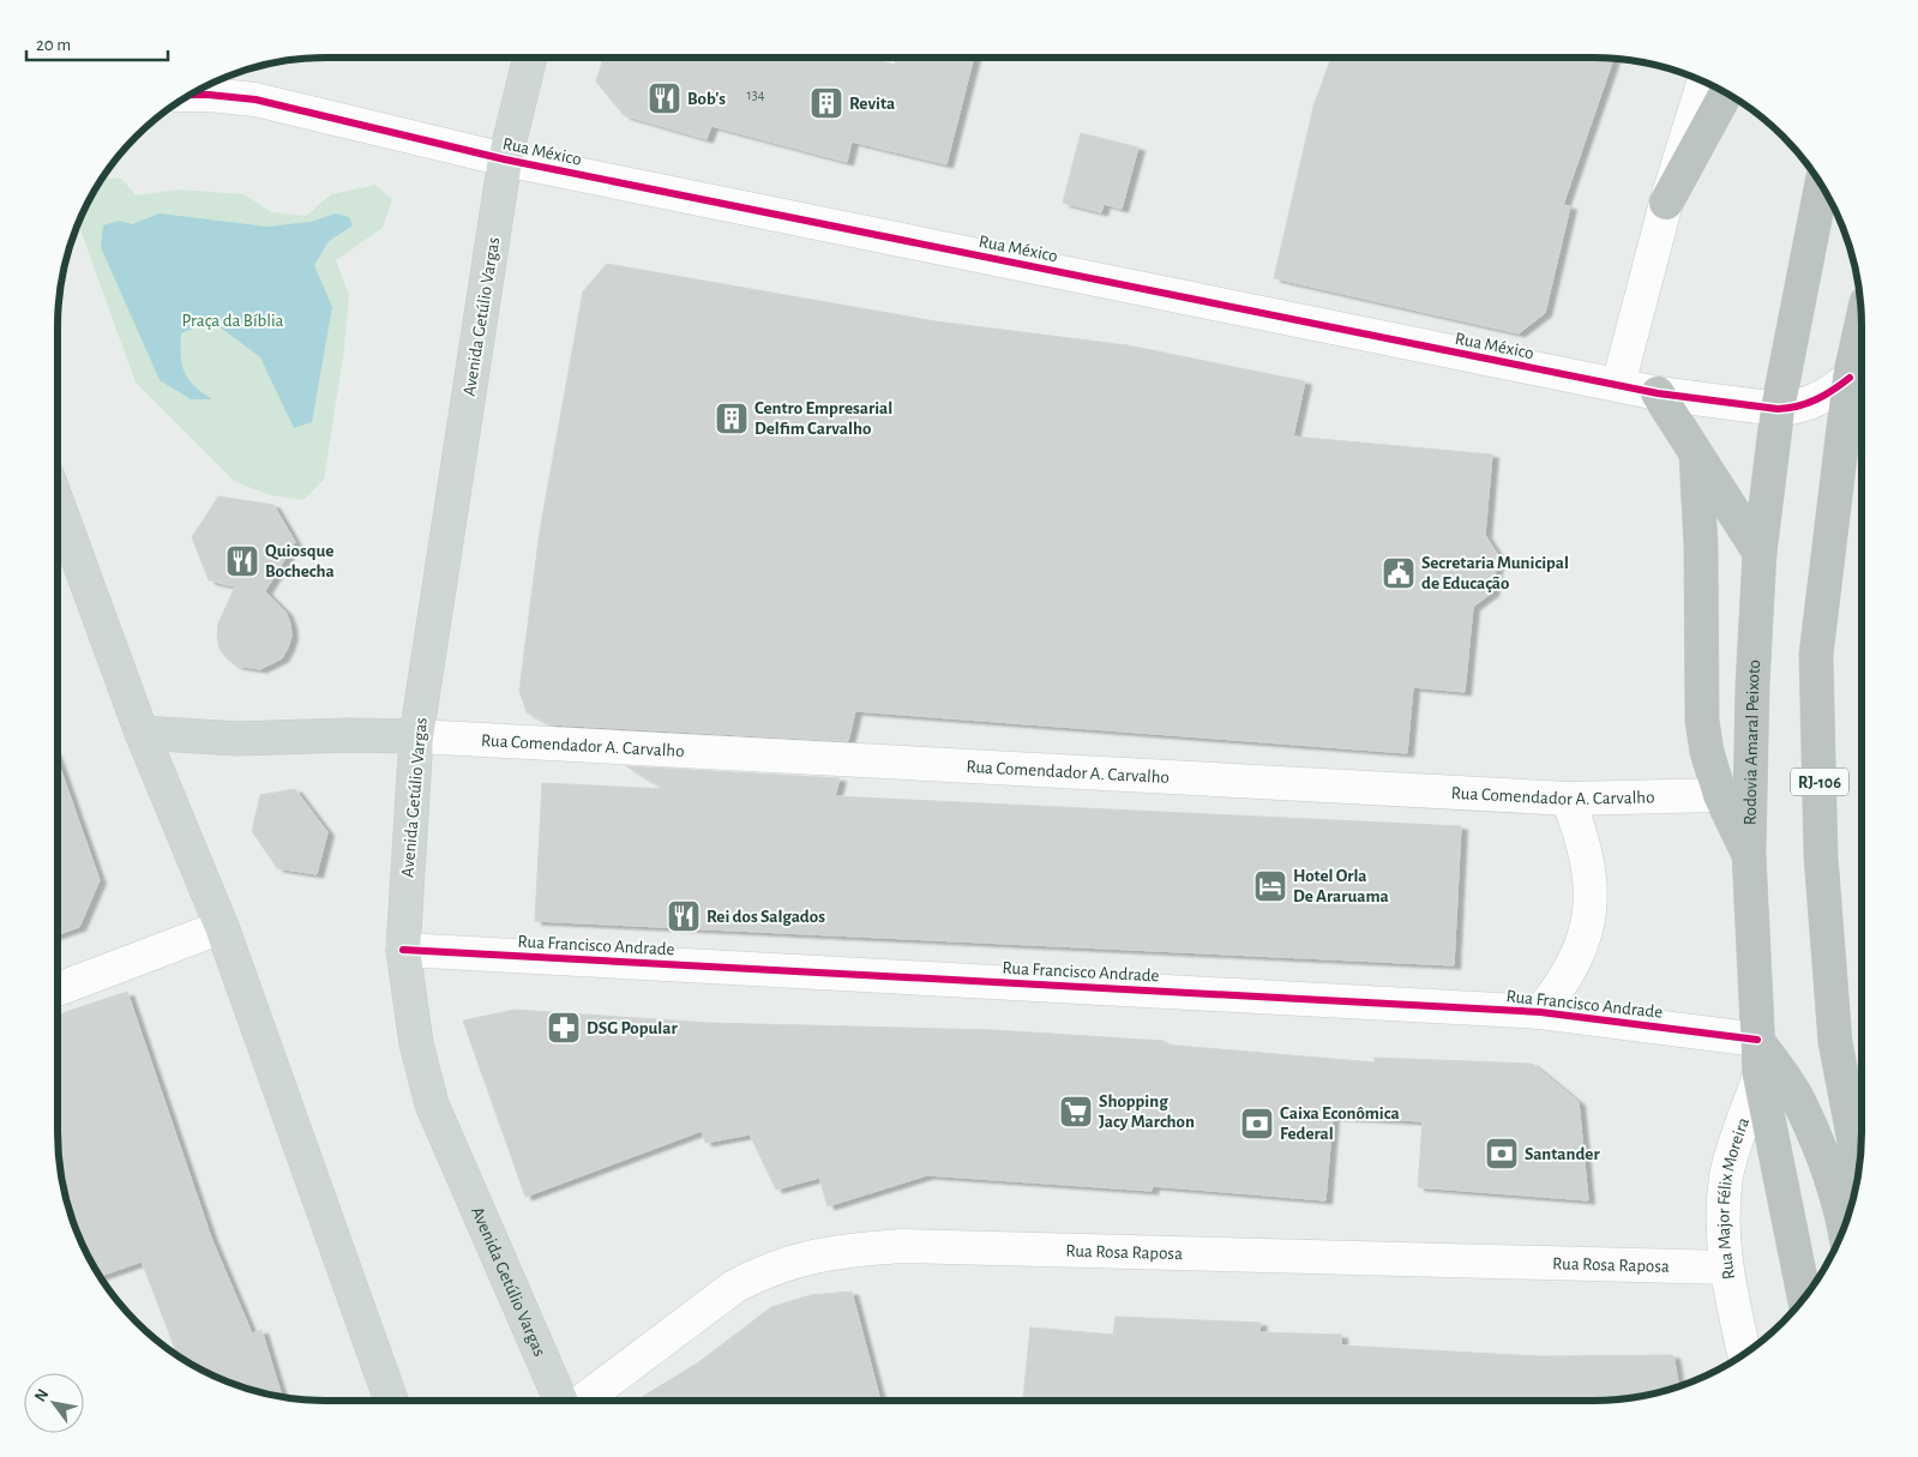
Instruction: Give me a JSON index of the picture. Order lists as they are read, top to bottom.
{
  "streets": {
    "highway": ["Rodovia Amaral Peixoto", "RJ-106"],
    "main road": ["Avenida Getúlio Vargas"],
    "street": [
      "Rua México",
      "Rua Comendador A. Carvalho",
      "Rua Francisco Andrade",
      "Rua Major Félix Moreira",
      "Rua Rosa Raposa"
    ]
  },
  "crossings": [
    ["Rua México", "Avenida Getúlio Vargas"],
    ["Rua México", "Rodovia Amaral Peixoto"],
    ["Rua México", "RJ-106"],
    ["Avenida Getúlio Vargas", "Rua Comendador A. Carvalho"],
    ["Avenida Getúlio Vargas", "Rua Francisco Andrade"],
    ["Rodovia Amaral Peixoto", "Rua Francisco Andrade"],
    ["Rodovia Amaral Peixoto", "Rua Major Félix Moreira"],
    ["Rua Major Félix Moreira", "Rua Rosa Raposa"]
  ],
  "parks": ["Praça da Bíblia"],
  "places": {
    "restaurant": ["Bob's", "Quiosque Bochecha", "Rei dos Salgados"],
    "building": ["Revita", "Centro Empresarial Delfim Carvalho"],
    "public building": ["Secretaria Municipal de Educação"],
    "hotel": ["Hotel Orla De Araruama"],
    "pharmacy": ["DSG Popular"],
    "supermarket": ["Shopping Jacy Marchon"],
    "bank": ["Caixa Econômica Federal", "Santander"]
  },
  "house_numbers": ["134"],
  "scale_bar": "20 m",
  "north": "top left"
}
